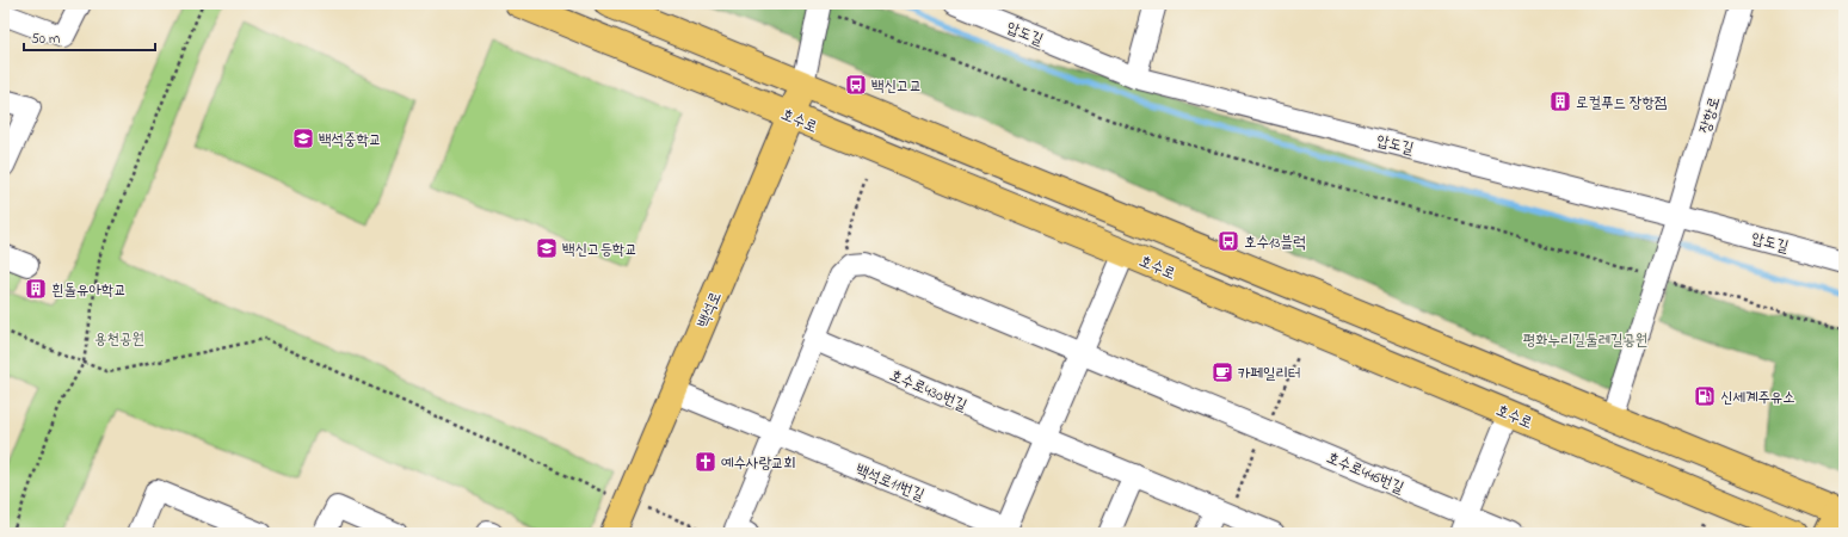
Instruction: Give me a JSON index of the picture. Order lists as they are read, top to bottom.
{
  "streets": {
    "main road": ["호수로", "백석로"],
    "street": [
      "압도길",
      "장항로",
      "호수로430번길",
      "호수로446번길",
      "백석로11번길"
    ]
  },
  "crossings": [
    ["압도길", "장항로"],
    ["호수로", "백석로"],
    ["백석로", "백석로11번길"]
  ],
  "parks": ["용천공원", "평화누리길둘레길공원"],
  "places": {
    "bus stop": ["백신고교", "호수13블럭"],
    "building": ["로컬푸드 장항점", "흰돌유아학교"],
    "school or university": ["백석중학교", "백신고등학교"],
    "cafe": ["카페일리터"],
    "fuel station": ["신세계주유소"],
    "church": ["예수사랑교회"]
  },
  "scale_bar": "50 m"
}
